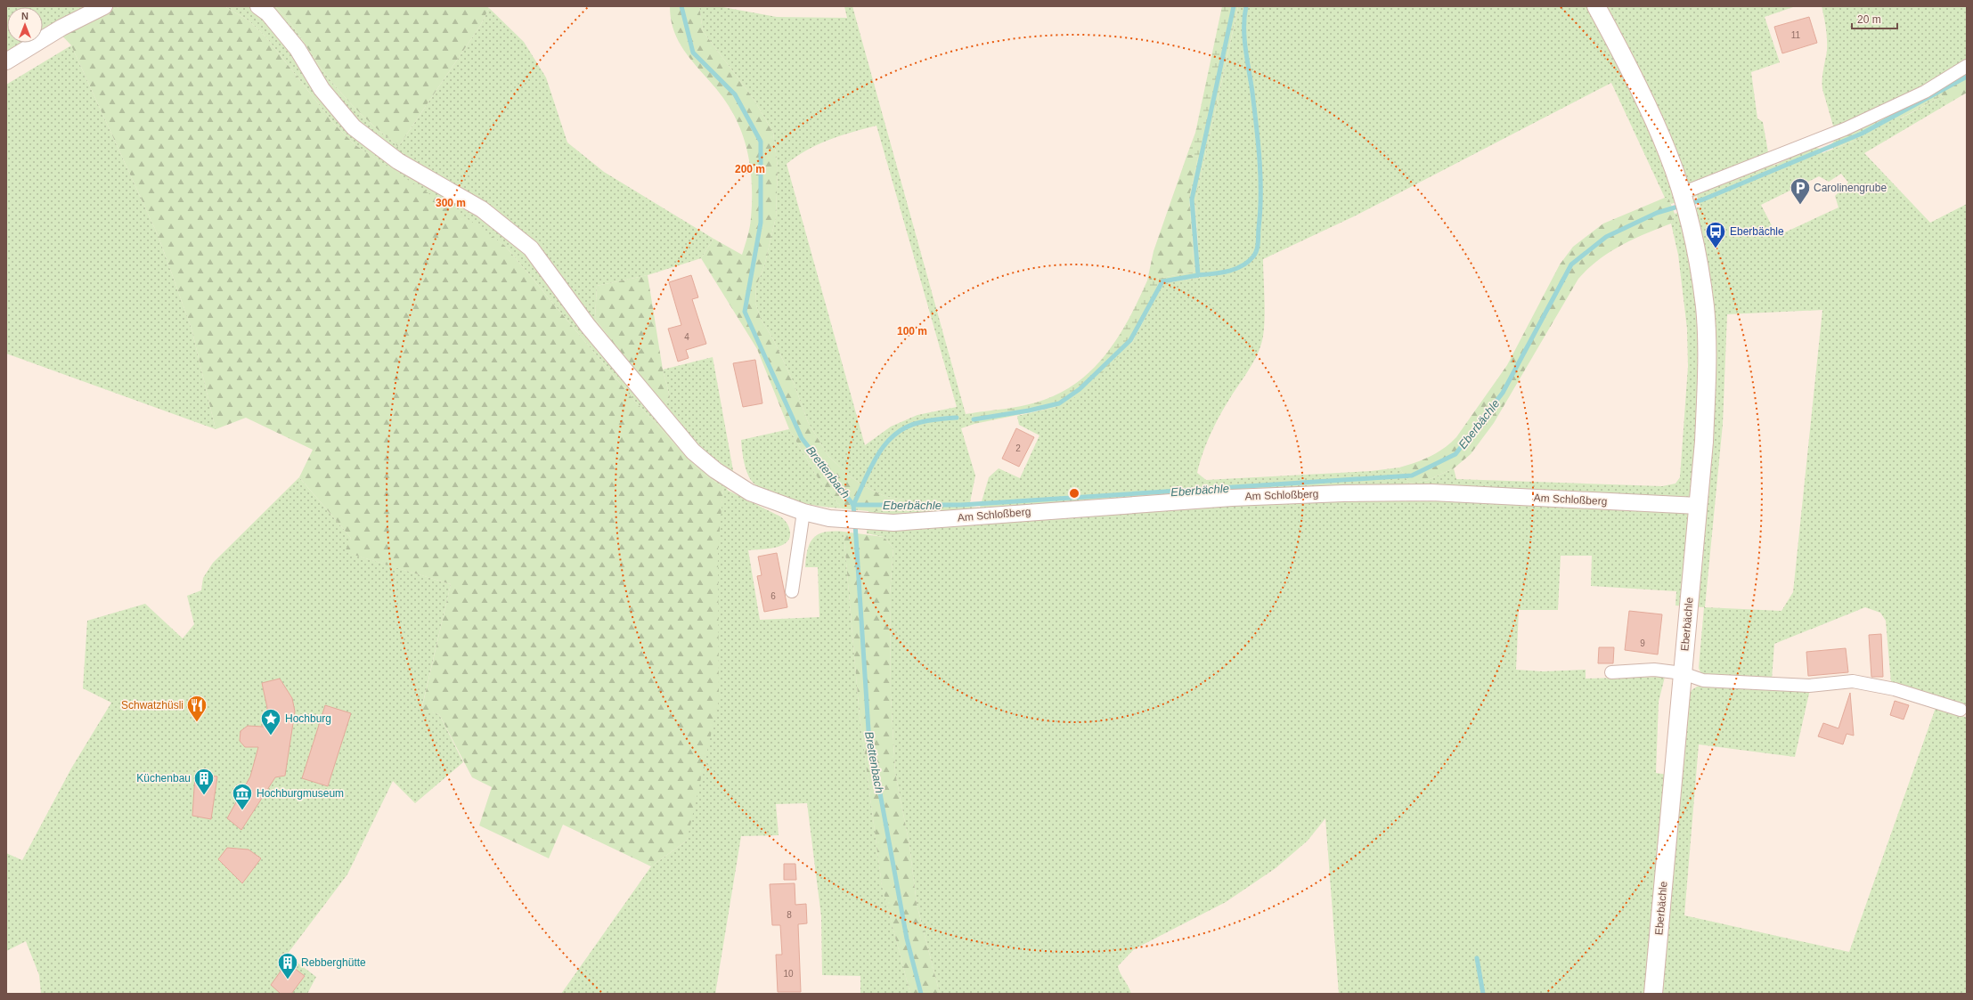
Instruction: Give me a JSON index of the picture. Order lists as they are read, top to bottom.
{
  "streets": {
    "main road": ["Eberbächle"],
    "street": ["Am Schloßberg"]
  },
  "crossings": [
    ["Am Schloßberg", "Eberbächle"]
  ],
  "water": ["Eberbächle", "Brettenbach"],
  "places": {
    "parking": ["Carolinengrube"],
    "bus stop": ["Eberbächle"],
    "restaurant": ["Schwatzhüsli"],
    "place": ["Hochburg"],
    "building": ["Küchenbau", "Rebberghütte"],
    "museum": ["Hochburgmuseum"]
  },
  "house_numbers": [
    "11",
    "4",
    "2",
    "6",
    "9",
    "8",
    "10"
  ],
  "scale_bar": "20 m",
  "north": "top",
  "rings": ["200 m", "300 m", "100 m"]
}
